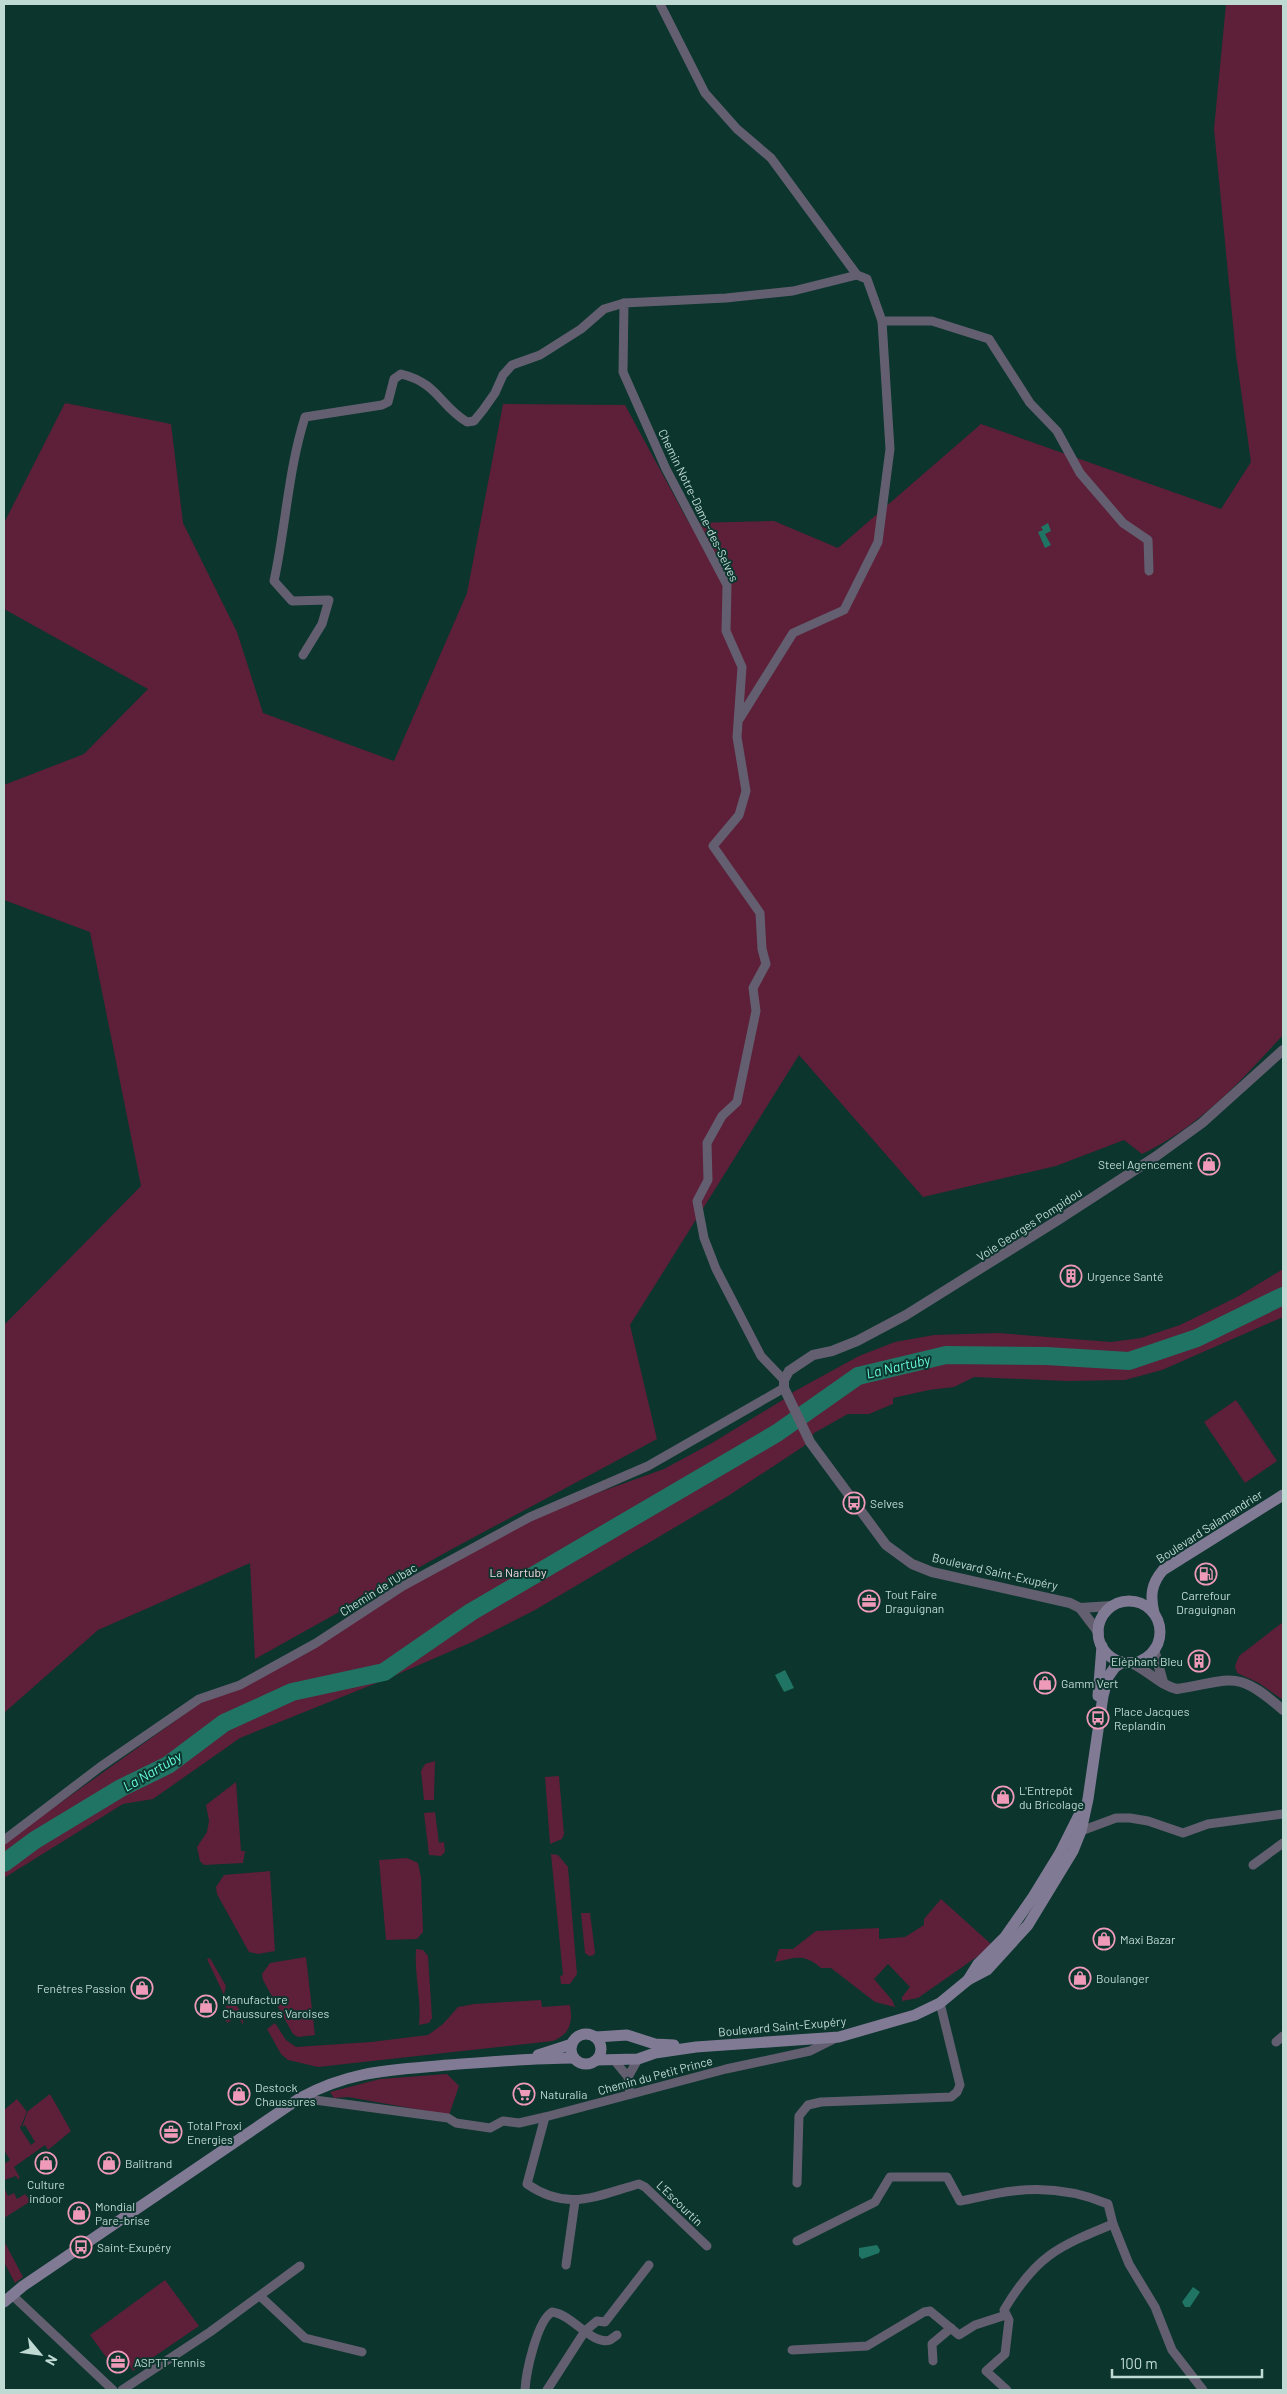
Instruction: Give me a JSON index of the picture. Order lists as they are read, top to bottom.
{
  "streets": {
    "main road": ["Boulevard Salamandrier", "Boulevard Saint-Exupéry"],
    "street": [
      "Chemin Notre-Dame-des-Selves",
      "Voie Georges Pompidou",
      "Chemin de l'Ubac",
      "Chemin du Petit Prince",
      "L'Escourtin"
    ]
  },
  "crossings": [
    ["Chemin Notre-Dame-des-Selves", "Voie Georges Pompidou"],
    ["Chemin Notre-Dame-des-Selves", "Boulevard Saint-Exupéry"],
    ["Chemin Notre-Dame-des-Selves", "Chemin de l'Ubac"],
    ["Voie Georges Pompidou", "Boulevard Saint-Exupéry"],
    ["Voie Georges Pompidou", "Chemin de l'Ubac"],
    ["Boulevard Salamandrier", "Boulevard Saint-Exupéry"],
    ["Boulevard Saint-Exupéry", "Chemin de l'Ubac"],
    ["Boulevard Saint-Exupéry", "Chemin du Petit Prince"],
    ["Chemin du Petit Prince", "L'Escourtin"]
  ],
  "water": ["La Nartuby"],
  "parks": ["La Nartuby"],
  "places": {
    "shop": [
      "Steel Agencement",
      "Gamm Vert",
      "L'Entrepôt du Bricolage",
      "Maxi Bazar",
      "Boulanger",
      "Fenêtres Passion",
      "Manufacture Chaussures Varoises",
      "Destock Chaussures",
      "Culture indoor",
      "Balitrand",
      "Mondial Pare-brise"
    ],
    "building": ["Urgence Santé", "Eléphant Bleu"],
    "bus stop": ["Selves", "Place Jacques Replandin", "Saint-Exupéry"],
    "fuel station": ["Carrefour Draguignan"],
    "office": ["Tout Faire Draguignan", "Total Proxi Energies", "ASPTT Tennis"],
    "supermarket": ["Naturalia"]
  },
  "scale_bar": "100 m",
  "north": "bottom right"
}
